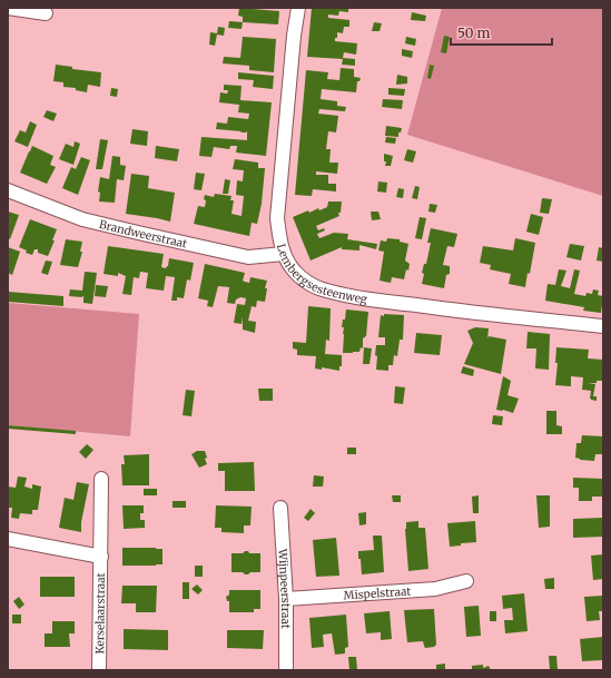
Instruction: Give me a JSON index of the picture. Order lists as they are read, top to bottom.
{
  "streets": {
    "street": [
      "Brandweerstraat",
      "Lembergsesteenweg",
      "Wijnpeerstraat",
      "Mispelstraat",
      "Kerselaarstraat"
    ]
  },
  "crossings": [
    ["Brandweerstraat", "Lembergsesteenweg"],
    ["Wijnpeerstraat", "Mispelstraat"]
  ],
  "scale_bar": "50 m"
}
